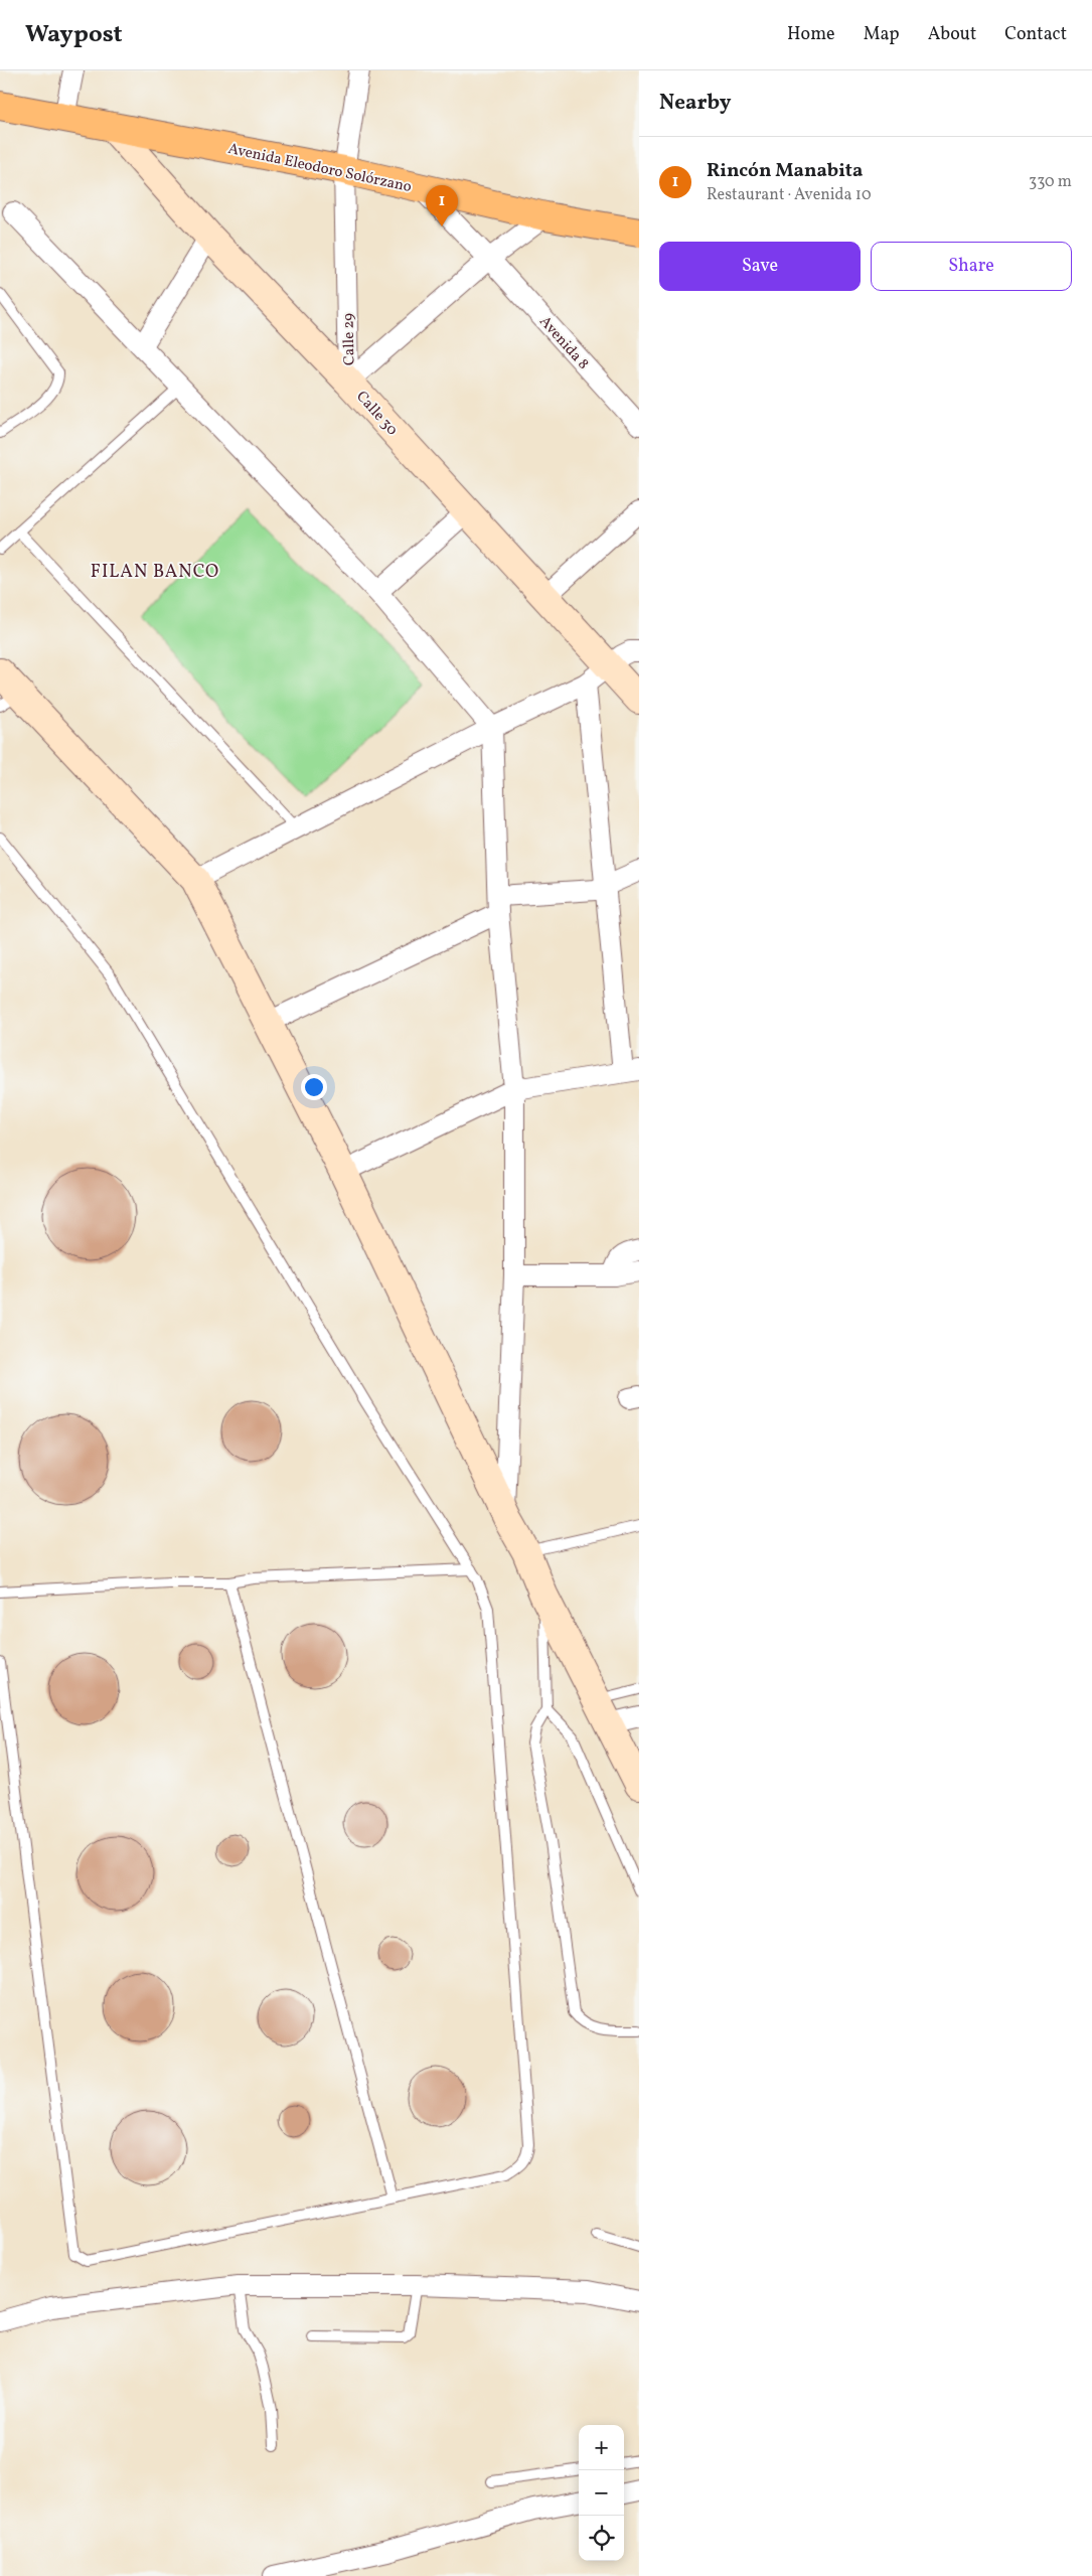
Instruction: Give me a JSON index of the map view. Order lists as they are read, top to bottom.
{
  "streets": {
    "main road": ["Avenida Eleodoro Solórzano", "Calle 30"],
    "street": ["Calle 29", "Avenida 8"]
  },
  "crossings": [
    ["Avenida Eleodoro Solórzano", "Calle 29"],
    ["Avenida Eleodoro Solórzano", "Avenida 8"],
    ["Avenida Eleodoro Solórzano", "Calle 30"],
    ["Calle 29", "Avenida 8"],
    ["Calle 29", "Calle 30"]
  ],
  "districts": ["FILAN BANCO"],
  "page": {
    "header": "Waypost",
    "nav": [
      "Home",
      "Map",
      "About",
      "Contact"
    ],
    "heading": "Nearby",
    "list": [
      {
        "mark": "1",
        "name": "Rincón Manabita",
        "note": "Restaurant · Avenida 10",
        "value": "330 m"
      }
    ],
    "pins": "1",
    "buttons": ["Save", "Share"],
    "map_buttons": ["+", "−"]
  }
}
